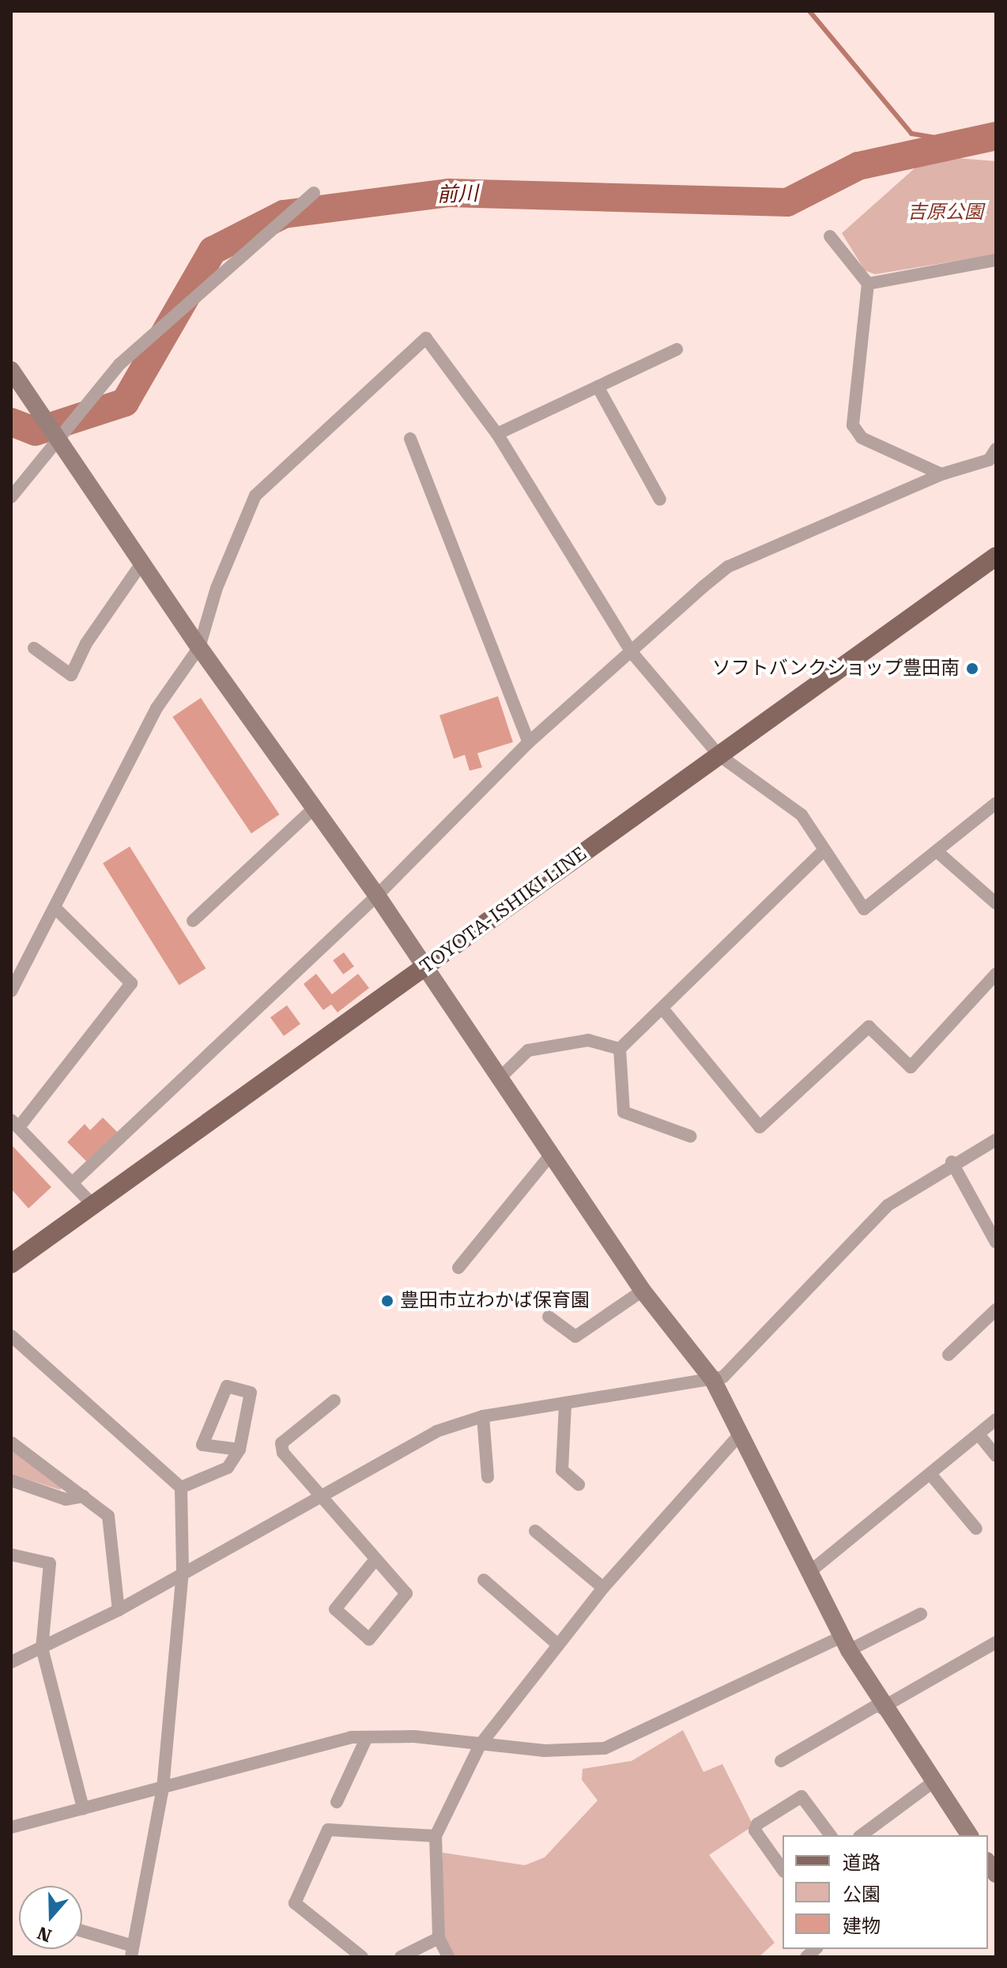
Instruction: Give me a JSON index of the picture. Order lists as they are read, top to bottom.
{
  "streets": {
    "main road": ["TOYOTA-ISHIKI LINE"]
  },
  "water": ["前川"],
  "parks": ["吉原公園"],
  "places": ["ソフトバンクショップ豊田南", "豊田市立わかば保育園"],
  "legend": ["道路", "公園", "建物"],
  "north": "bottom"
}
